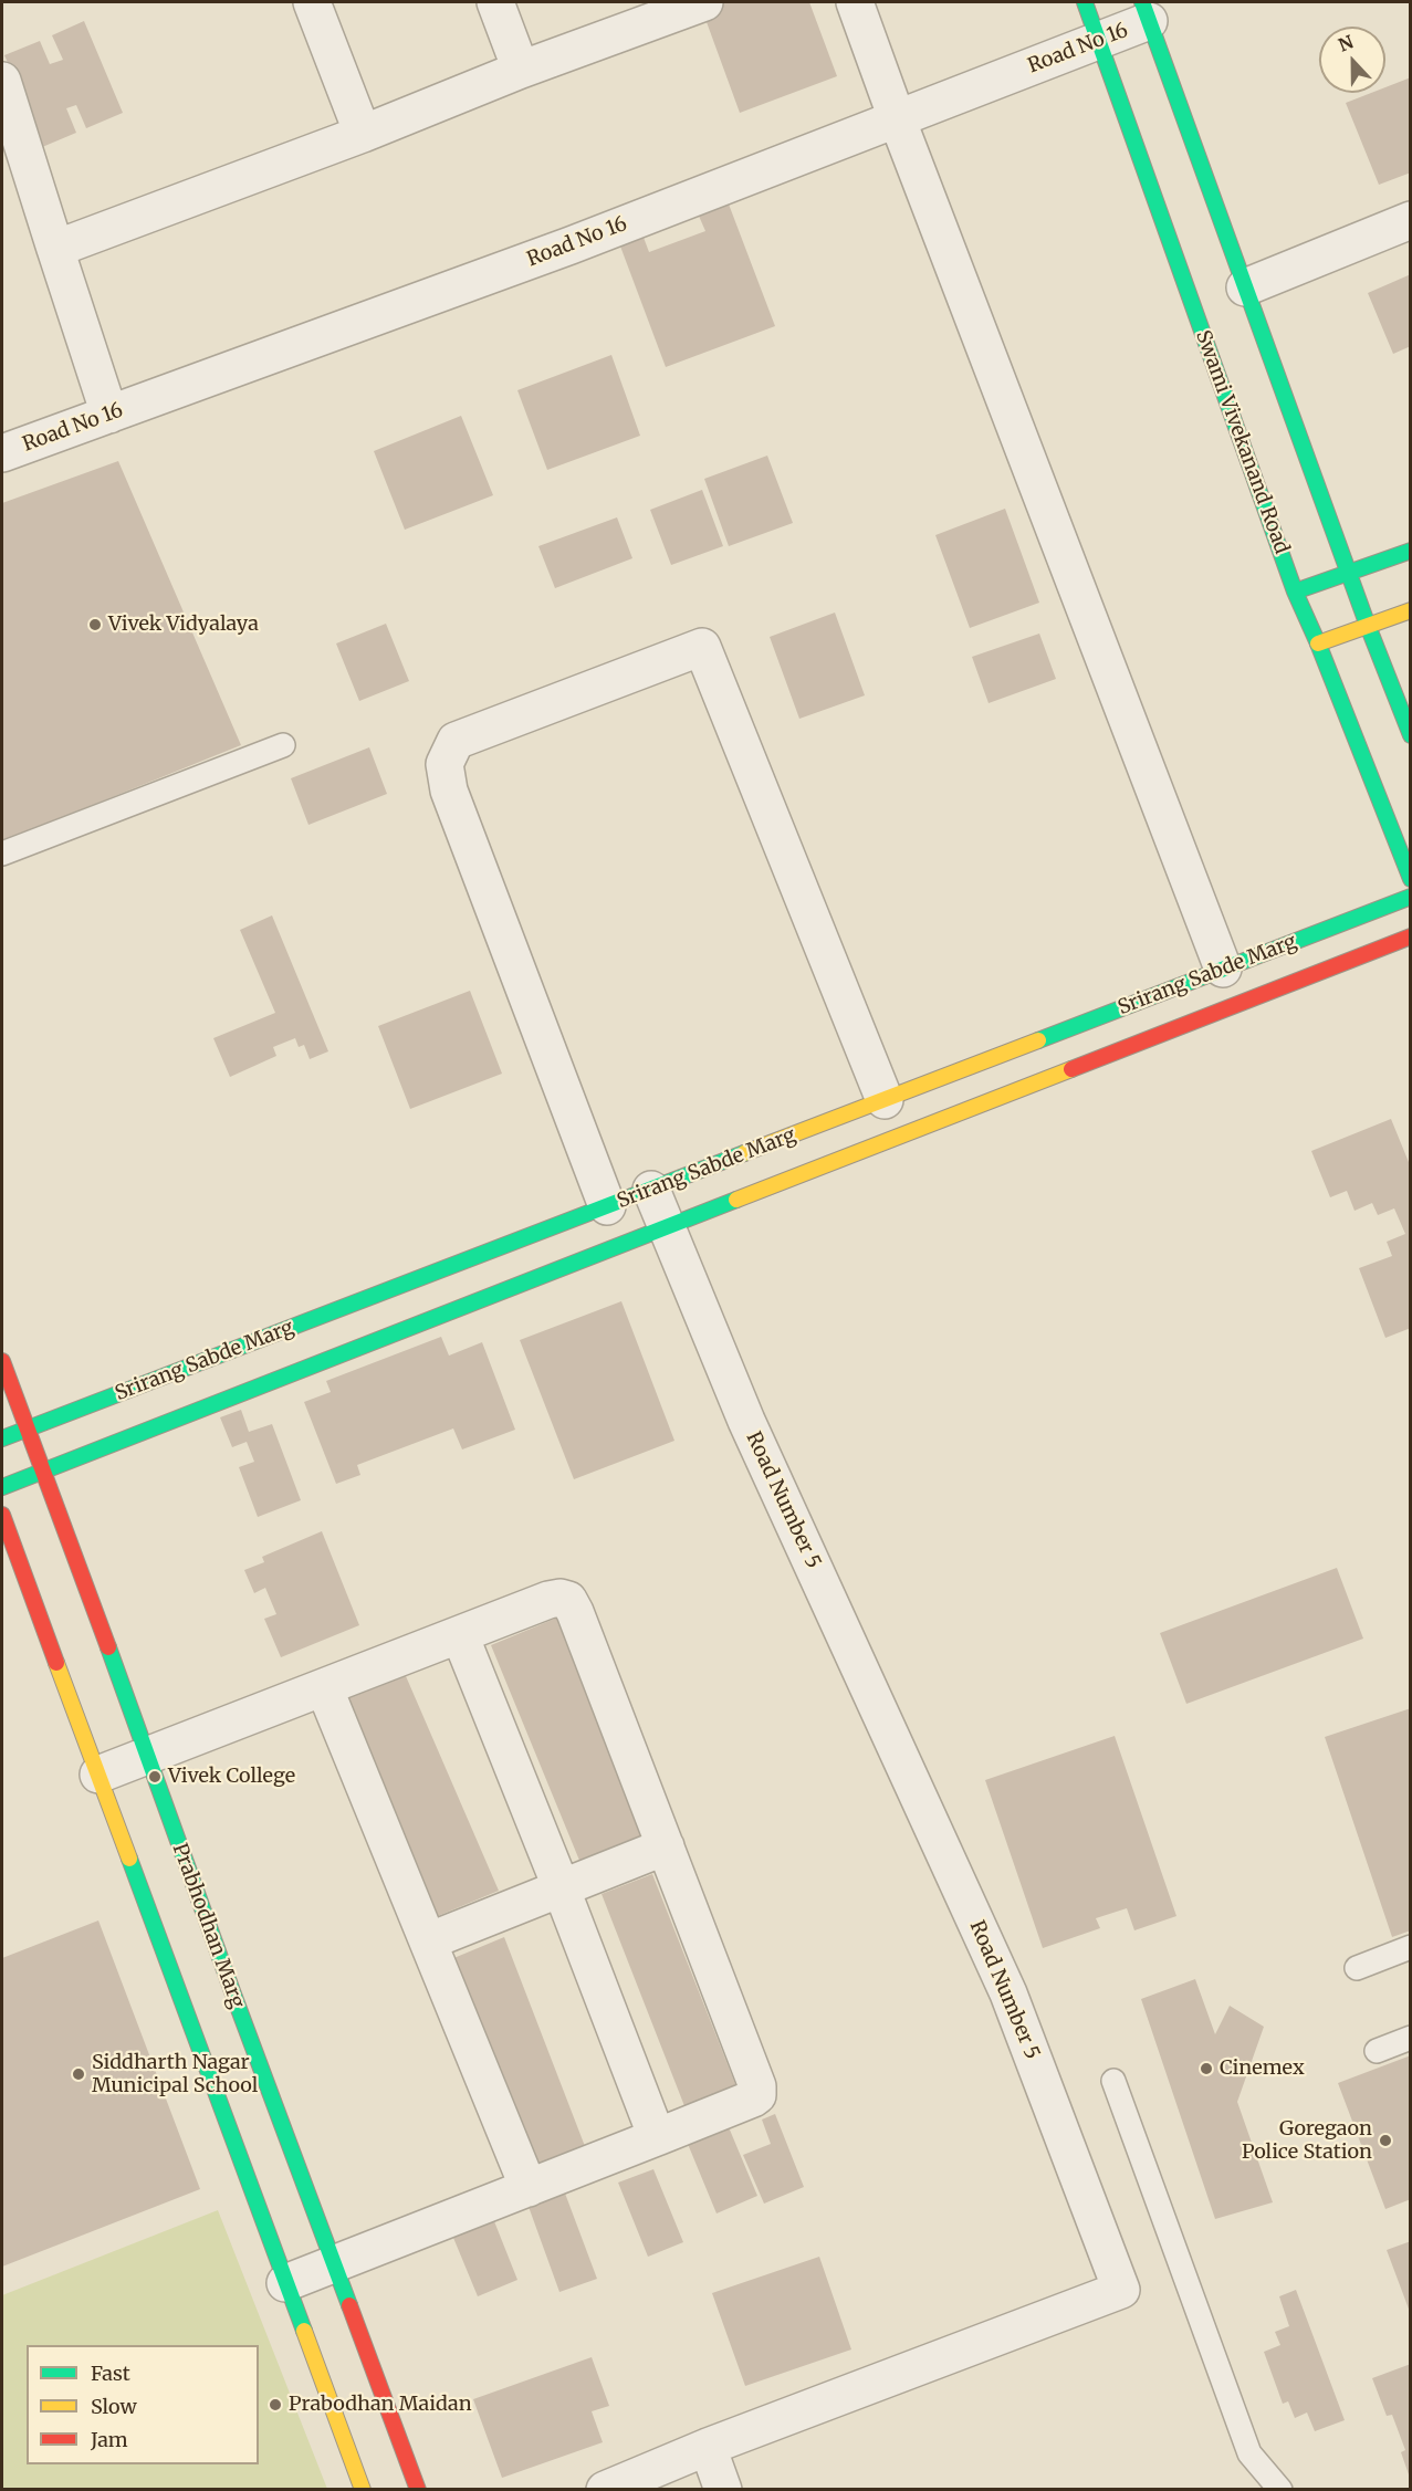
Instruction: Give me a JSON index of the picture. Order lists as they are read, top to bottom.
{
  "streets": {
    "street": [
      "Road No 16",
      "Swami Vivekanand Road",
      "Srirang Sabde Marg",
      "Road Number 5",
      "Prabhodhan Marg"
    ]
  },
  "crossings": [
    ["Road No 16", "Swami Vivekanand Road"],
    ["Srirang Sabde Marg", "Road Number 5"],
    ["Srirang Sabde Marg", "Prabhodhan Marg"]
  ],
  "places": [
    "Vivek Vidyalaya",
    "Vivek College",
    "Cinemex",
    "Siddharth Nagar Municipal School",
    "Goregaon Police Station",
    "Prabodhan Maidan"
  ],
  "legend": ["Fast", "Slow", "Jam"],
  "north": "top"
}
